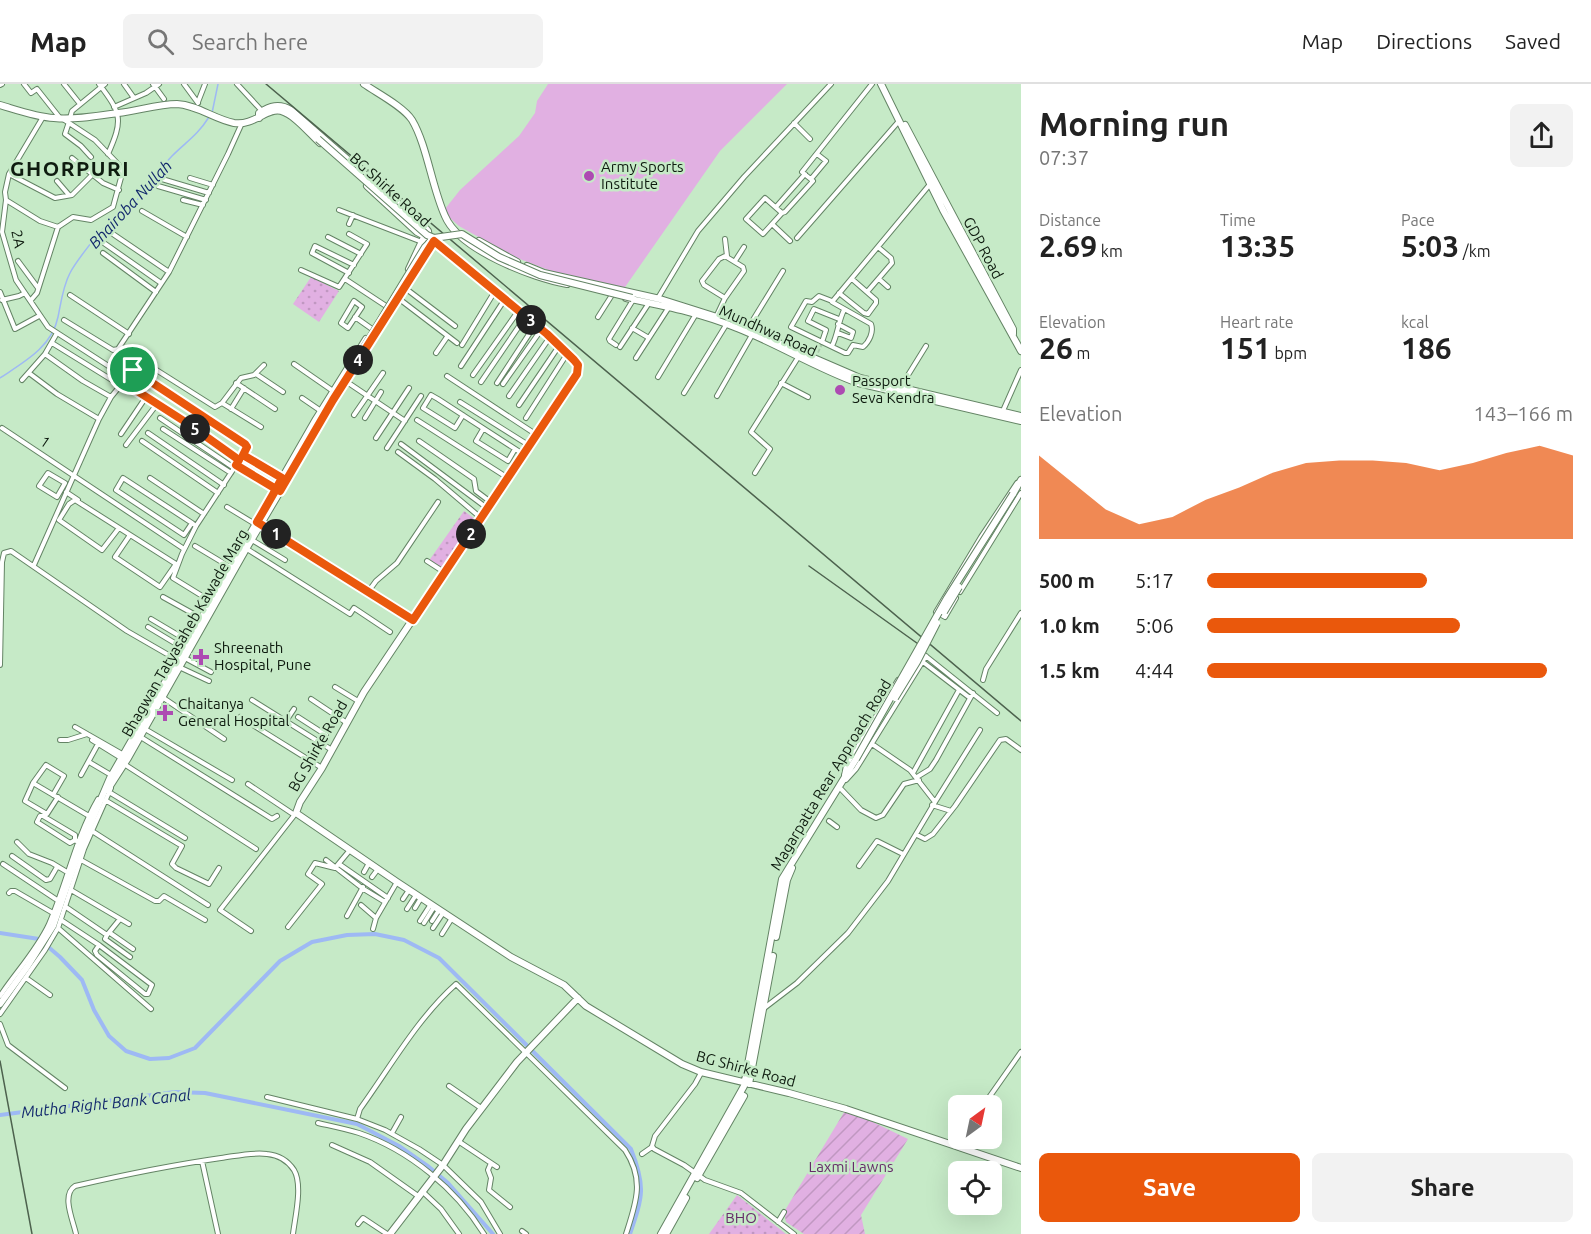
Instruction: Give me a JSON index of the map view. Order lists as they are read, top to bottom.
{
  "streets": {
    "street": [
      "BG Shirke Road",
      "2A",
      "GDP Road",
      "Mundhwa Road",
      "1",
      "Bhagwan Tatyasaheb Kawade Marg",
      "Magarpatta Rear Approach Road"
    ]
  },
  "crossings": [
    ["BG Shirke Road", "Bhagwan Tatyasaheb Kawade Marg"],
    ["BG Shirke Road", "Magarpatta Rear Approach Road"]
  ],
  "districts": ["GHORPURI"],
  "water": ["Bhairoba Nullah", "Mutha Right Bank Canal"],
  "parks": ["Laxmi Lawns", "BHO"],
  "places": {
    "other": ["Army Sports Institute", "Passport Seva Kendra"],
    "health": ["Shreenath Hospital, Pune", "Chaitanya General Hospital"]
  },
  "north": "top right",
  "page": {
    "header": "Map",
    "search": "Search here",
    "nav": ["Map", "Directions", "Saved"],
    "heading": ["Morning run", "07:37"],
    "stats": [
      ["Distance", "2.69 km"],
      ["Time", "13:35"],
      ["Pace", "5:03 /km"],
      ["Elevation", "26 m"],
      ["Heart rate", "151 bpm"],
      ["kcal", "186"]
    ],
    "pins": [
      "3",
      "4",
      "5",
      "1",
      "2"
    ],
    "chart": ["Elevation", "143–166 m"],
    "list": [
      {
        "name": "500 m",
        "note": "5:17"
      },
      {
        "name": "1.0 km",
        "note": "5:06"
      },
      {
        "name": "1.5 km",
        "note": "4:44"
      }
    ],
    "buttons": ["Save", "Share"]
  }
}
